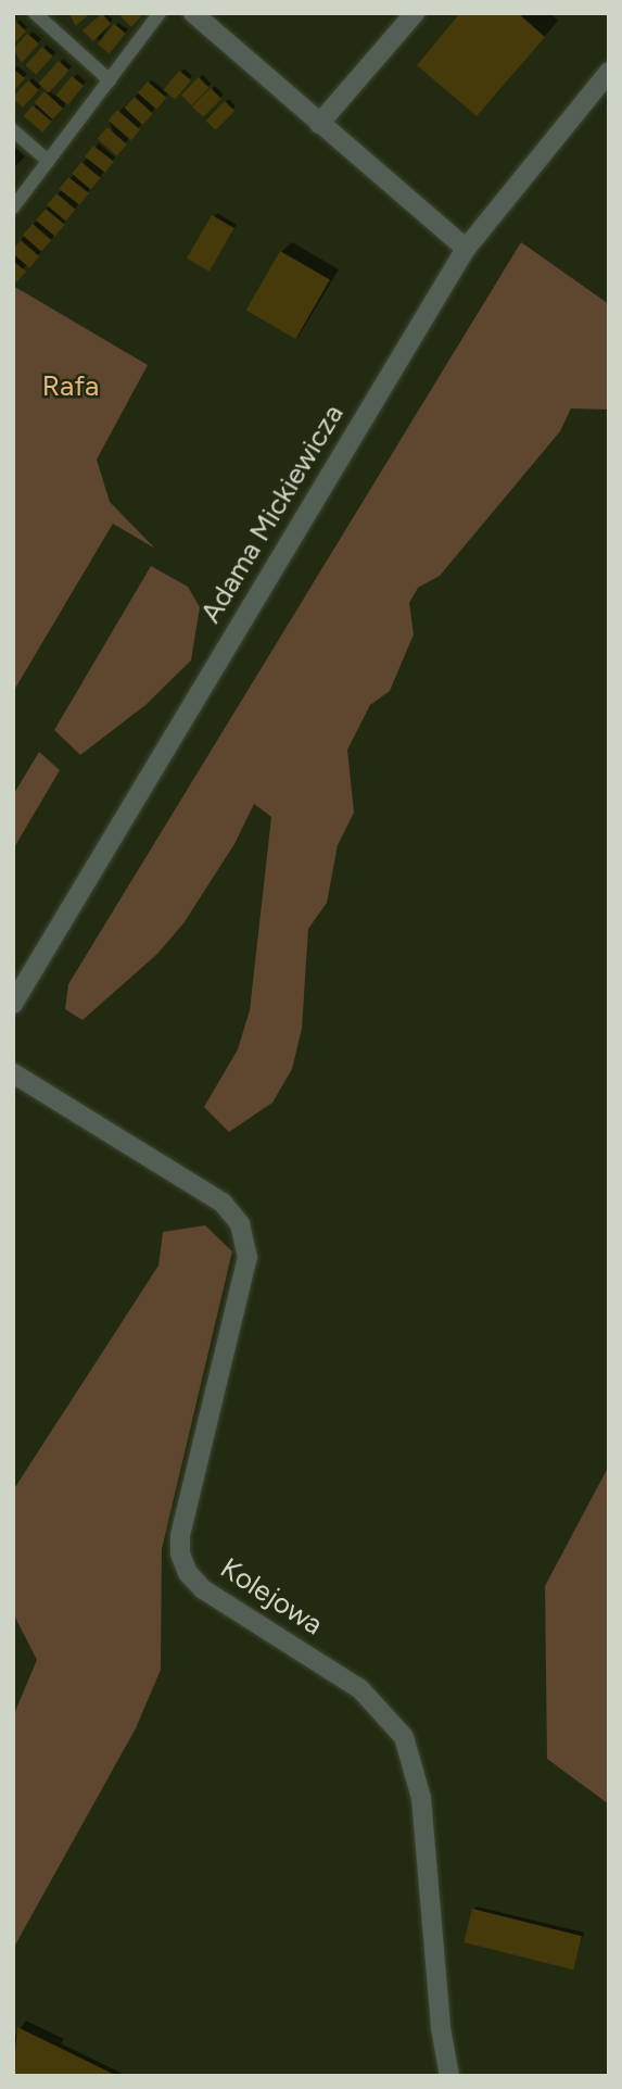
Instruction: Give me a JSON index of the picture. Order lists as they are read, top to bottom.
{
  "streets": {
    "street": ["Adama Mickiewicza", "Kolejowa"]
  },
  "parks": ["Rafa"]
}
